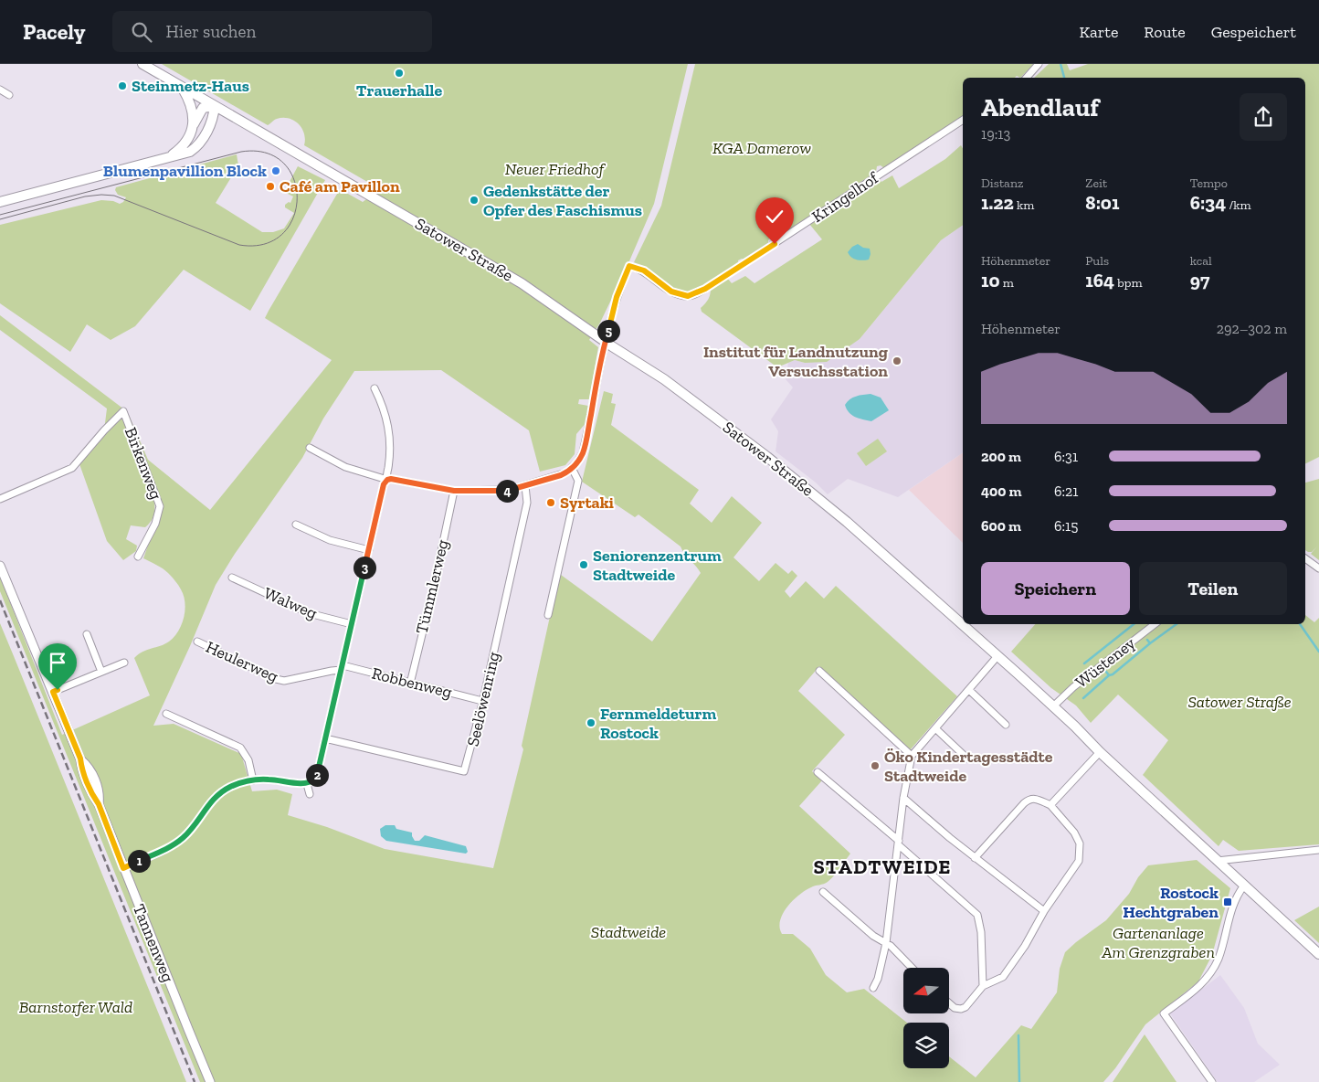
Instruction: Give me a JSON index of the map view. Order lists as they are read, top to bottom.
{
  "streets": {
    "main road": ["Satower Straße"],
    "street": [
      "Kringelhof",
      "Birkenweg",
      "Tümmlerweg",
      "Walweg",
      "Heulerweg",
      "Wüsteney",
      "Robbenweg",
      "Seelöwenring",
      "Tannenweg"
    ]
  },
  "crossings": [
    ["Kringelhof", "Satower Straße"],
    ["Satower Straße", "Wüsteney"],
    ["Tümmlerweg", "Robbenweg"],
    ["Heulerweg", "Robbenweg"],
    ["Robbenweg", "Seelöwenring"]
  ],
  "districts": ["STADTWEIDE"],
  "parks": [
    "KGA Damerow",
    "Neuer Friedhof",
    "Satower Straße",
    "Stadtweide",
    "Gartenanlage Am Grenzgraben",
    "Barnstorfer Wald"
  ],
  "places": {
    "other": [
      "Trauerhalle",
      "Steinmetz-Haus",
      "Blumenpavillion Block",
      "Café am Pavillon",
      "Gedenkstätte der Opfer des Faschismus",
      "Institut für Landnutzung Versuchsstation",
      "Syrtaki",
      "Seniorenzentrum Stadtweide",
      "Fernmeldeturm Rostock",
      "Öko Kindertagesstädte Stadtweide"
    ],
    "transit": ["Rostock Hechtgraben"]
  },
  "north": "left",
  "page": {
    "header": "Pacely",
    "search": "Hier suchen",
    "nav": ["Karte", "Route", "Gespeichert"],
    "heading": ["Abendlauf", "19:13"],
    "stats": [
      ["Distanz", "1.22 km"],
      ["Zeit", "8:01"],
      ["Tempo", "6:34 /km"],
      ["Höhenmeter", "10 m"],
      ["Puls", "164 bpm"],
      ["kcal", "97"]
    ],
    "chart": ["Höhenmeter", "292–302 m"],
    "pins": [
      "5",
      "4",
      "3",
      "2",
      "1"
    ],
    "list": [
      {
        "name": "200 m",
        "note": "6:31"
      },
      {
        "name": "400 m",
        "note": "6:21"
      },
      {
        "name": "600 m",
        "note": "6:15"
      }
    ],
    "buttons": ["Speichern", "Teilen"]
  }
}
